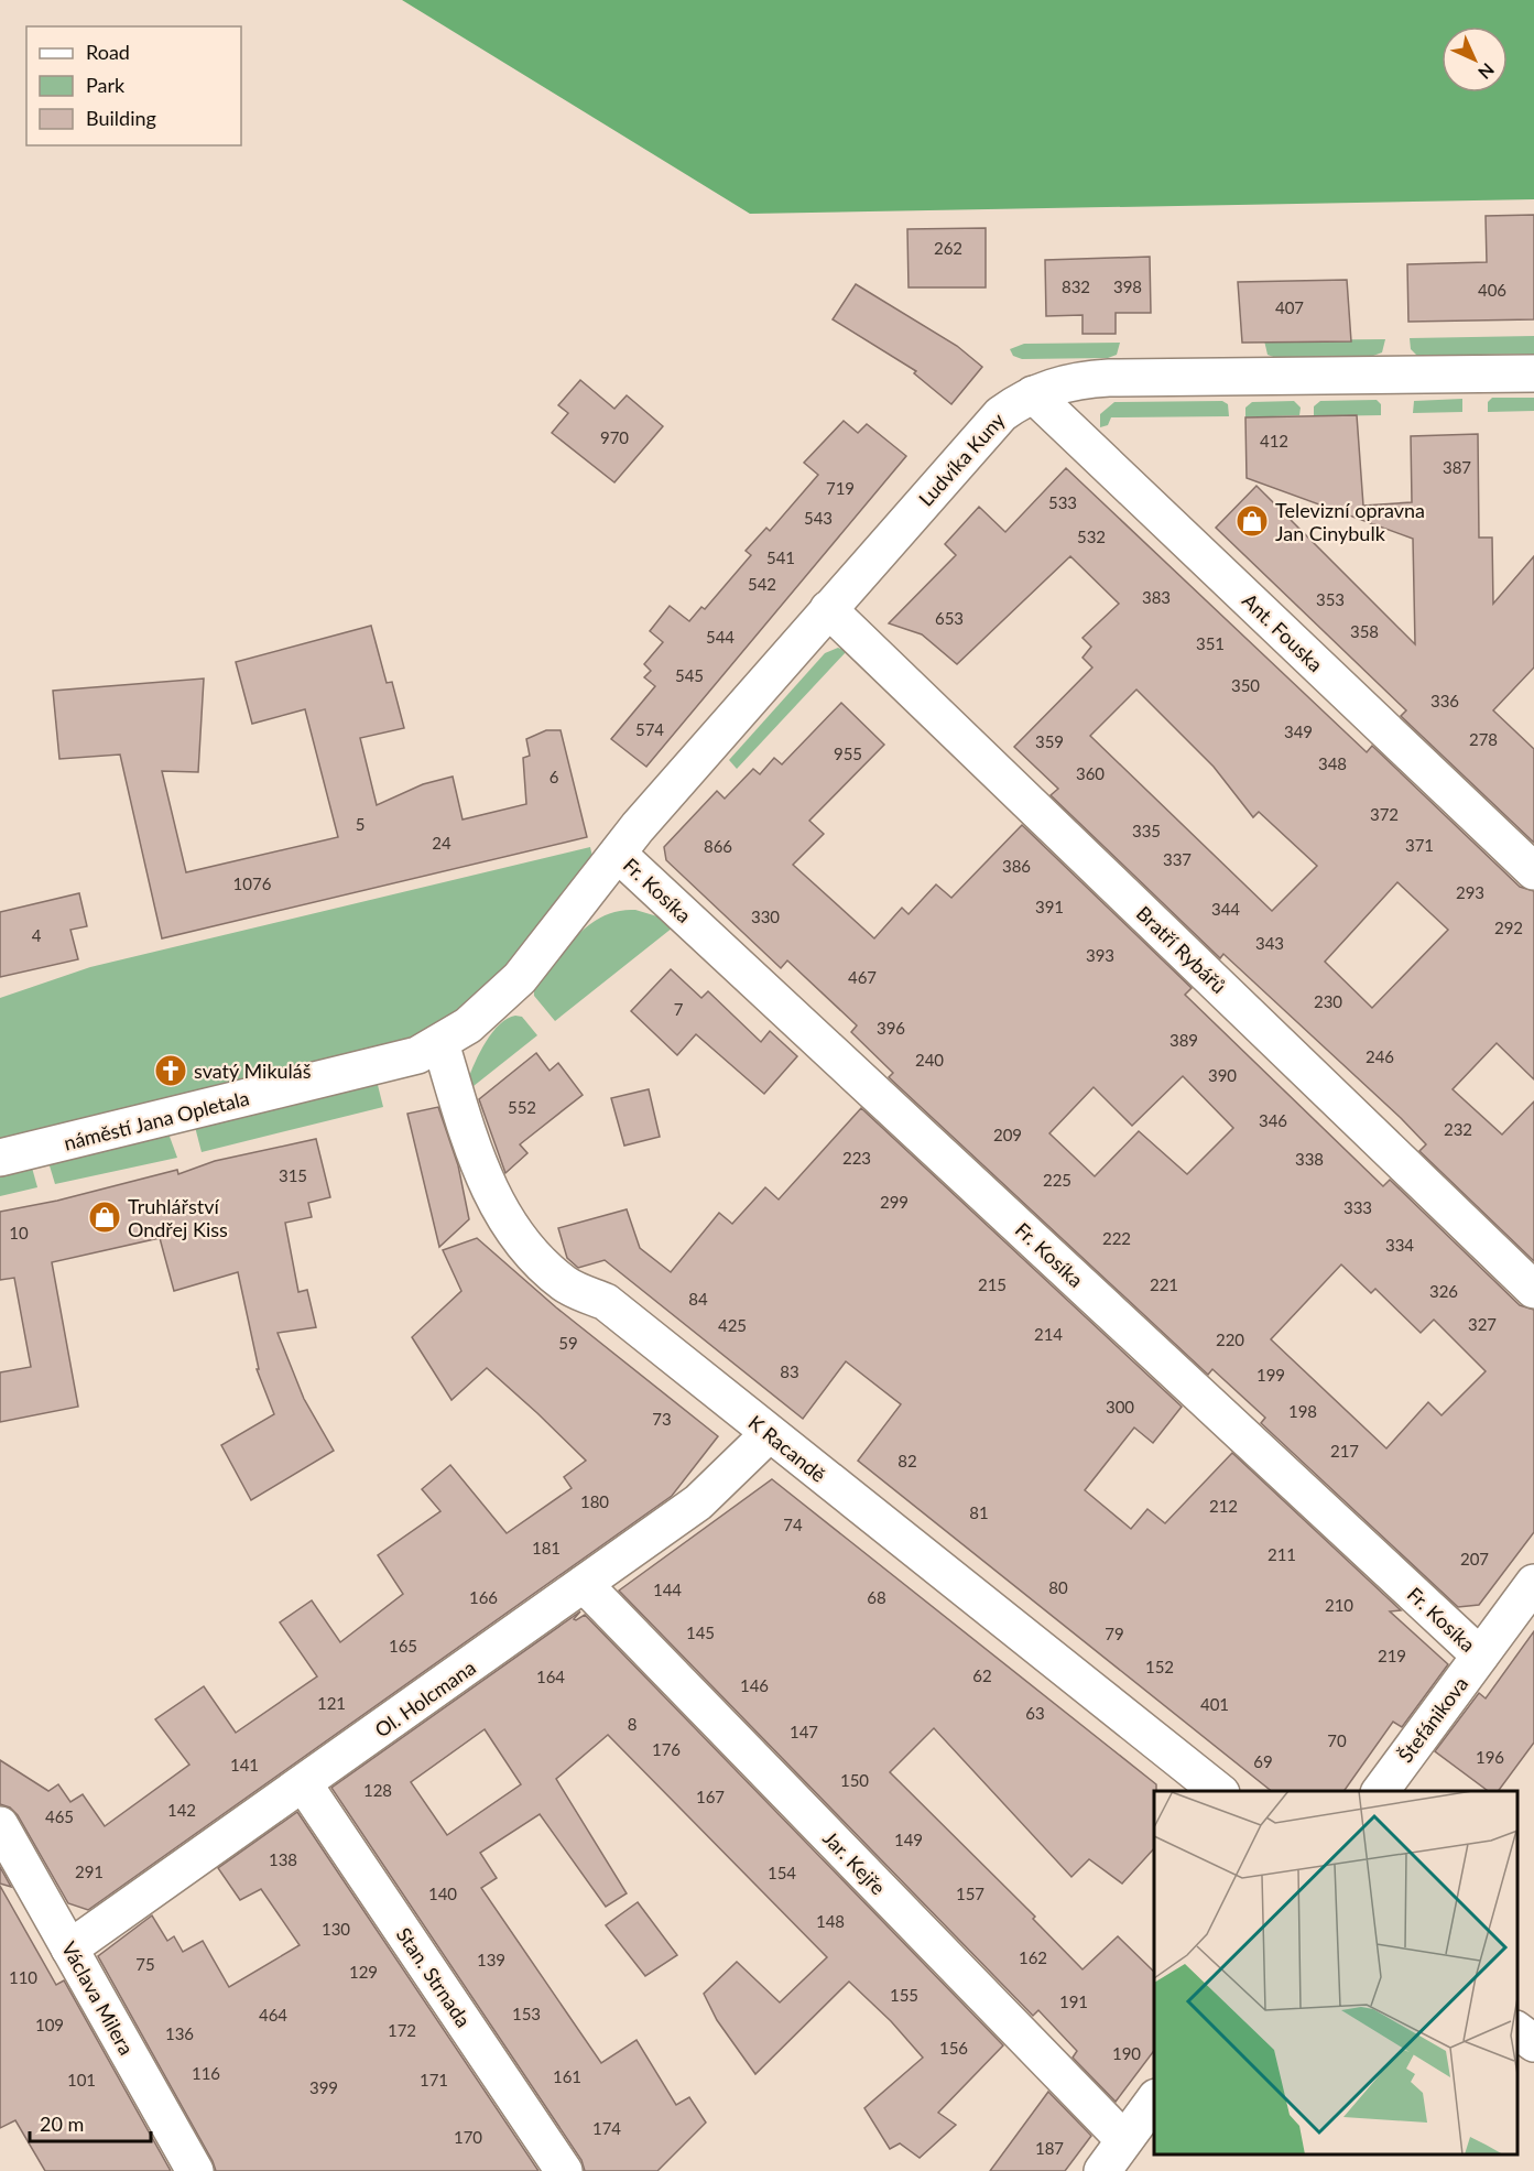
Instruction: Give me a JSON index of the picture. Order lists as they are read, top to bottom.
{
  "streets": {
    "street": [
      "Ludvíka Kuny",
      "Ant. Fouska",
      "Fr. Kosíka",
      "Bratří Rybářů",
      "náměstí Jana Opletala",
      "K Racandě",
      "Ol. Holcmana",
      "Štefánikova",
      "Jar. Kejře",
      "Stan. Strnada",
      "Václava Milera"
    ]
  },
  "crossings": [
    ["Ludvíka Kuny", "Ant. Fouska"],
    ["Ludvíka Kuny", "Fr. Kosíka"],
    ["Ludvíka Kuny", "Bratří Rybářů"],
    ["Ludvíka Kuny", "náměstí Jana Opletala"],
    ["Fr. Kosíka", "náměstí Jana Opletala"],
    ["Fr. Kosíka", "Štefánikova"],
    ["náměstí Jana Opletala", "K Racandě"],
    ["K Racandě", "Ol. Holcmana"],
    ["Ol. Holcmana", "Jar. Kejře"],
    ["Ol. Holcmana", "Stan. Strnada"],
    ["Ol. Holcmana", "Václava Milera"]
  ],
  "places": {
    "shop": ["Televizní opravna Jan Cinybulk", "Truhlářství Ondřej Kiss"],
    "church": ["svatý Mikuláš"]
  },
  "house_numbers": [
    "262",
    "832",
    "398",
    "406",
    "407",
    "970",
    "412",
    "387",
    "719",
    "533",
    "543",
    "532",
    "541",
    "542",
    "383",
    "353",
    "653",
    "358",
    "544",
    "351",
    "545",
    "350",
    "336",
    "574",
    "349",
    "278",
    "359",
    "955",
    "348",
    "360",
    "6",
    "372",
    "5",
    "335",
    "24",
    "371",
    "866",
    "337",
    "386",
    "1076",
    "293",
    "391",
    "344",
    "330",
    "292",
    "4",
    "343",
    "393",
    "467",
    "230",
    "7",
    "396",
    "389",
    "246",
    "240",
    "390",
    "552",
    "346",
    "232",
    "209",
    "223",
    "338",
    "315",
    "225",
    "299",
    "333",
    "10",
    "222",
    "334",
    "215",
    "221",
    "326",
    "84",
    "327",
    "425",
    "214",
    "220",
    "59",
    "83",
    "199",
    "300",
    "198",
    "73",
    "217",
    "82",
    "180",
    "212",
    "81",
    "74",
    "181",
    "211",
    "207",
    "80",
    "144",
    "166",
    "68",
    "210",
    "145",
    "79",
    "165",
    "219",
    "152",
    "62",
    "164",
    "146",
    "121",
    "401",
    "63",
    "8",
    "147",
    "70",
    "176",
    "196",
    "69",
    "141",
    "150",
    "128",
    "167",
    "142",
    "465",
    "149",
    "138",
    "291",
    "154",
    "140",
    "157",
    "148",
    "130",
    "162",
    "139",
    "75",
    "129",
    "110",
    "155",
    "191",
    "153",
    "464",
    "109",
    "172",
    "136",
    "156",
    "190",
    "116",
    "161",
    "101",
    "171",
    "399",
    "174",
    "170",
    "187"
  ],
  "legend": ["Road", "Park", "Building"],
  "scale_bar": "20 m",
  "north": "bottom right"
}
